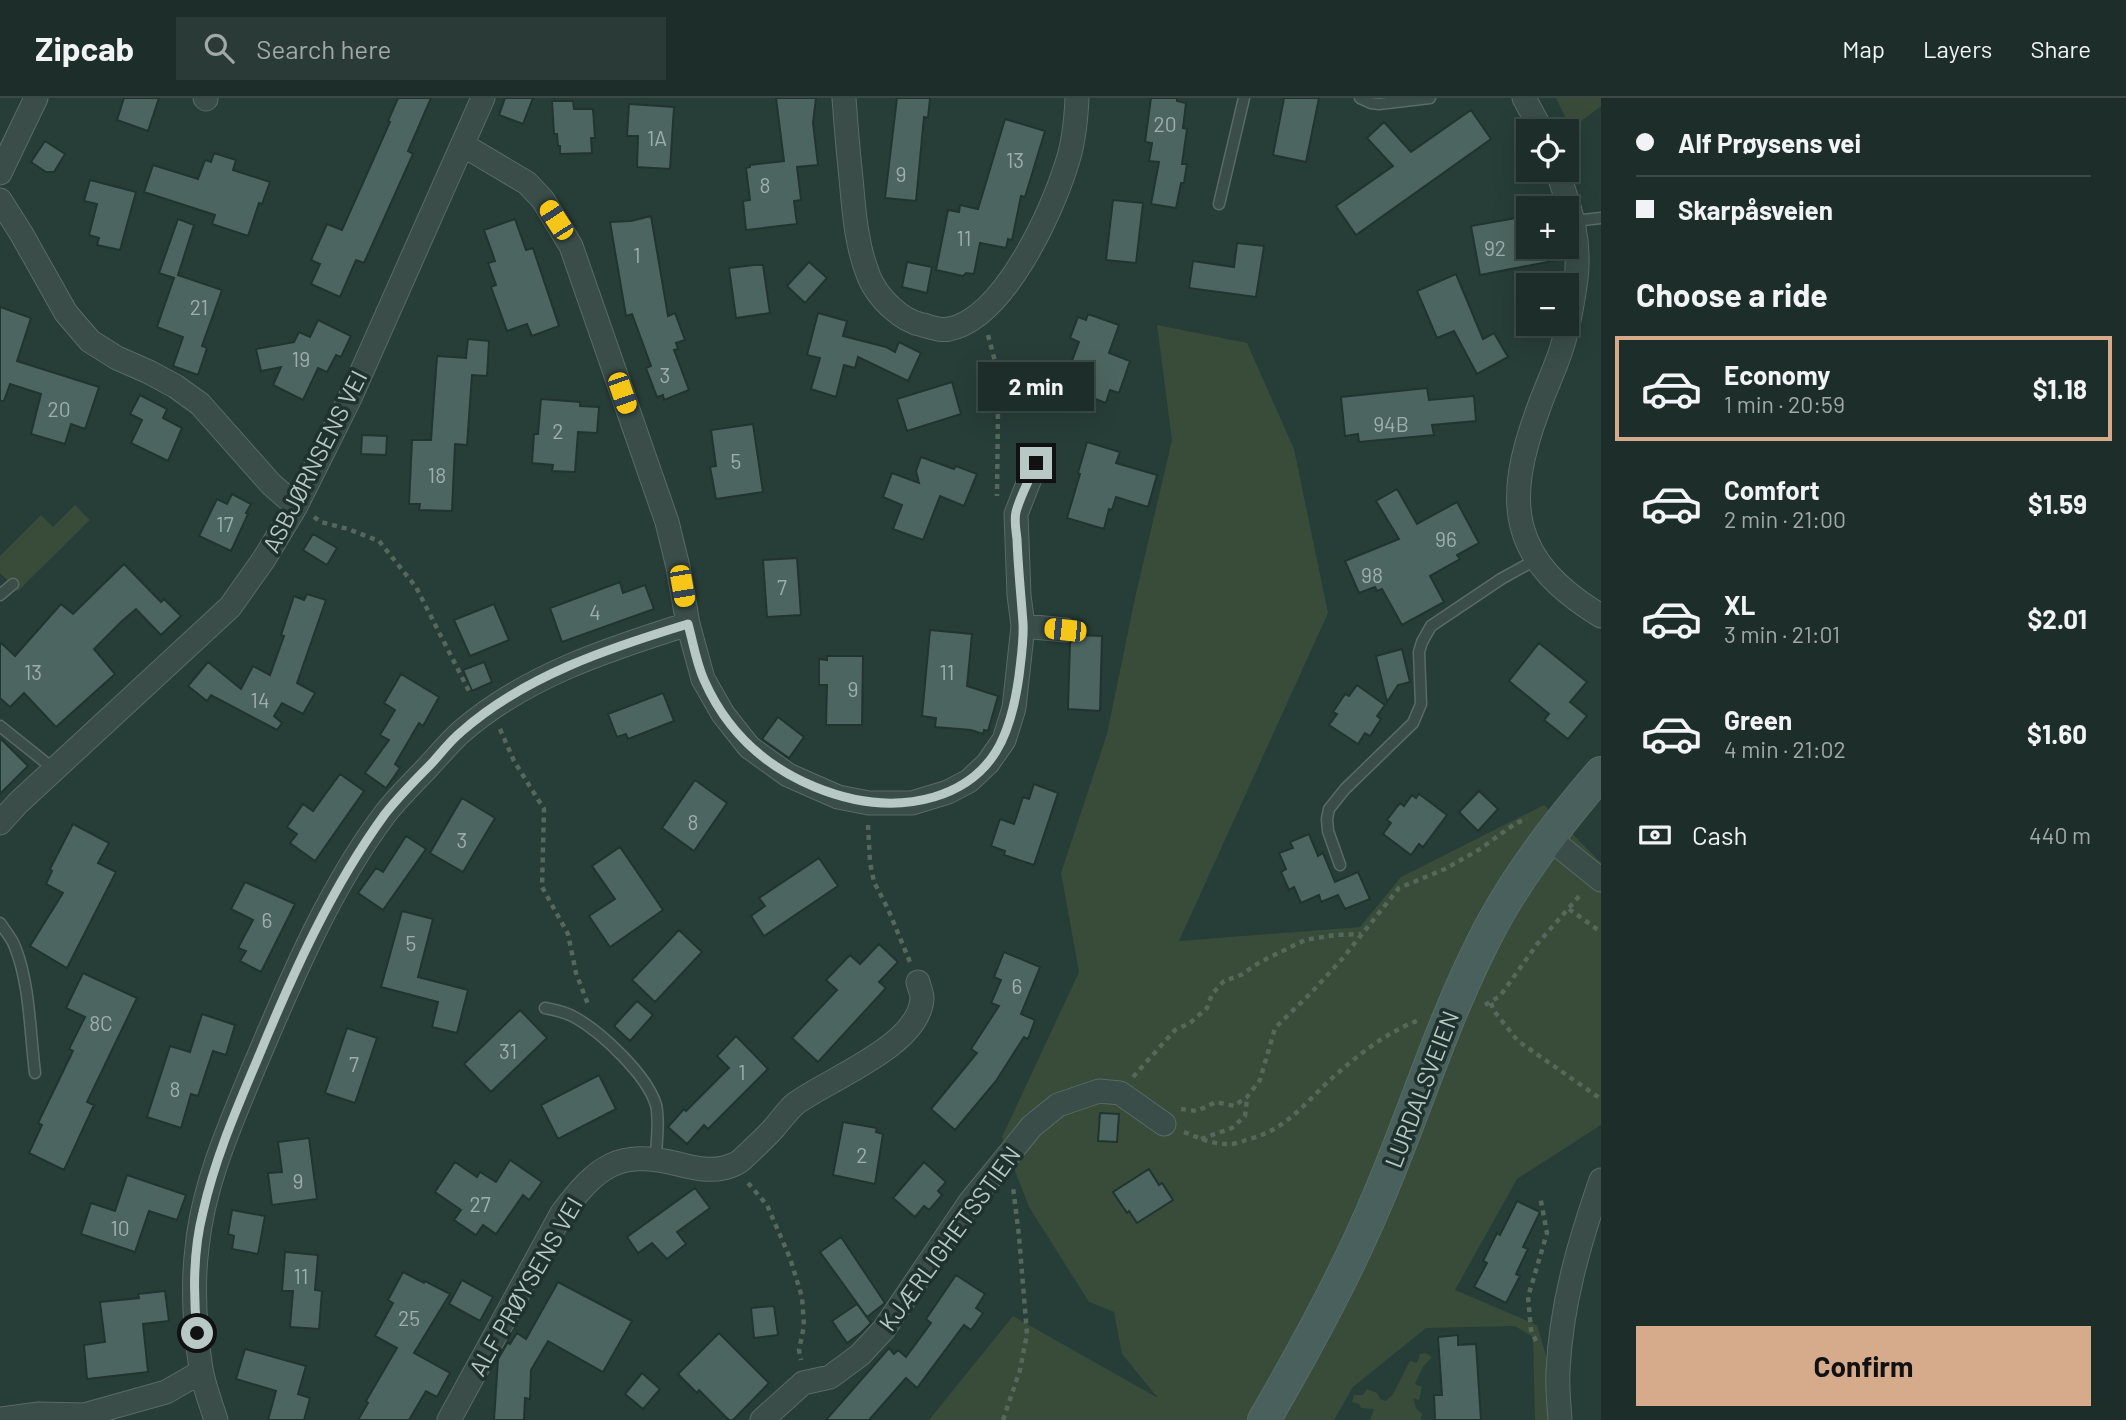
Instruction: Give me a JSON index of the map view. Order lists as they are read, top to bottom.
{
  "streets": {
    "main road": ["LURDALSVEIEN"],
    "street": ["ASBJØRNSENS VEI", "KJÆRLIGHETSSTIEN", "ALF PRØYSENS VEI"]
  },
  "house_numbers": [
    "20",
    "1A",
    "13",
    "9",
    "8",
    "11",
    "92",
    "1",
    "21",
    "19",
    "3",
    "20",
    "94B",
    "2",
    "5",
    "18",
    "17",
    "96",
    "98",
    "7",
    "4",
    "13",
    "11",
    "9",
    "14",
    "8",
    "3",
    "6",
    "5",
    "6",
    "8C",
    "31",
    "7",
    "1",
    "8",
    "2",
    "9",
    "27",
    "10",
    "11",
    "25"
  ],
  "page": {
    "header": "Zipcab",
    "search": "Search here",
    "nav": ["Map", "Layers", "Share"],
    "banner": ["Alf Prøysens vei", "Skarpåsveien"],
    "map_buttons": ["+", "−"],
    "heading": "Choose a ride",
    "list": [
      {
        "name": "Economy",
        "note": "1 min · 20:59",
        "value": "$1.18"
      },
      {
        "name": "Comfort",
        "note": "2 min · 21:00",
        "value": "$1.59"
      },
      {
        "name": "XL",
        "note": "3 min · 21:01",
        "value": "$2.01"
      },
      {
        "name": "Green",
        "note": "4 min · 21:02",
        "value": "$1.60"
      }
    ],
    "bubble": "2 min",
    "pay": ["Cash", "440 m"],
    "buttons": "Confirm"
  }
}
